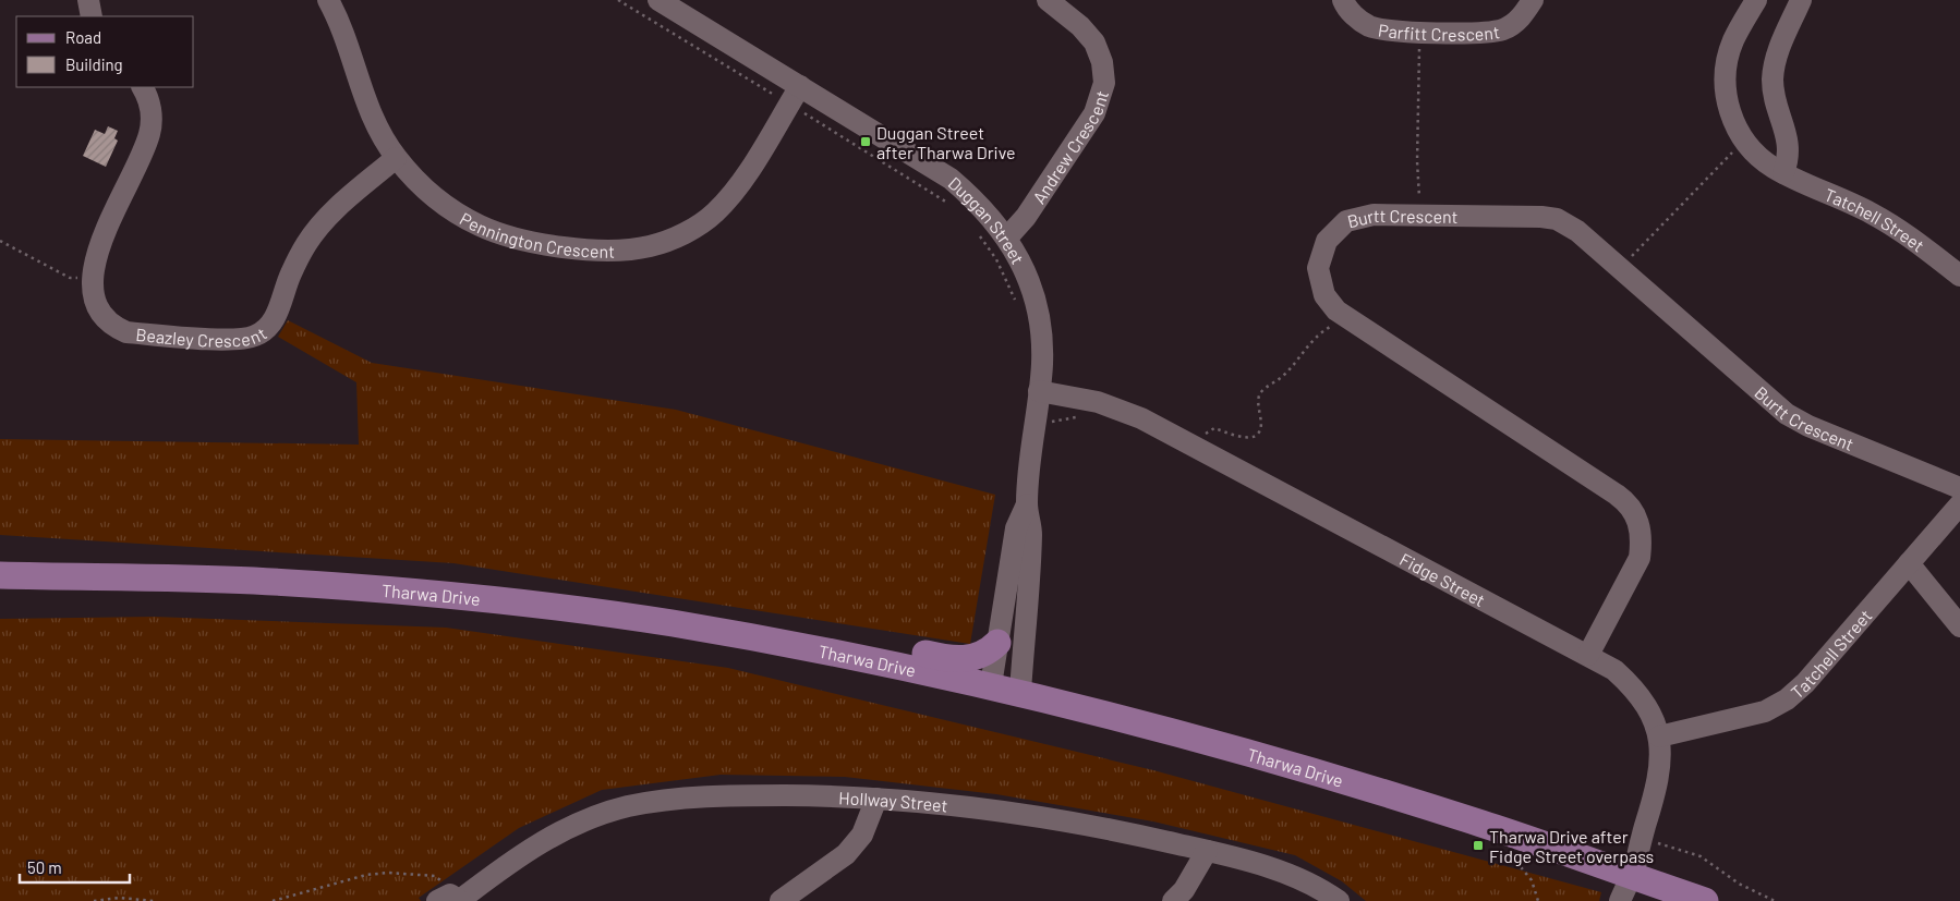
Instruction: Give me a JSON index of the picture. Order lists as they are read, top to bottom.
{
  "streets": {
    "main road": ["Tharwa Drive"],
    "street": [
      "Parfitt Crescent",
      "Andrew Crescent",
      "Burtt Crescent",
      "Tatchell Street",
      "Duggan Street",
      "Pennington Crescent",
      "Beazley Crescent",
      "Fidge Street",
      "Hollway Street"
    ]
  },
  "crossings": [
    ["Andrew Crescent", "Duggan Street"],
    ["Burtt Crescent", "Fidge Street"],
    ["Tatchell Street", "Fidge Street"],
    ["Duggan Street", "Pennington Crescent"],
    ["Duggan Street", "Fidge Street"],
    ["Duggan Street", "Tharwa Drive"],
    ["Pennington Crescent", "Beazley Crescent"]
  ],
  "places": {
    "transit": ["Duggan Street after Tharwa Drive", "Tharwa Drive after Fidge Street overpass"]
  },
  "legend": ["Road", "Building"],
  "scale_bar": "50 m"
}
